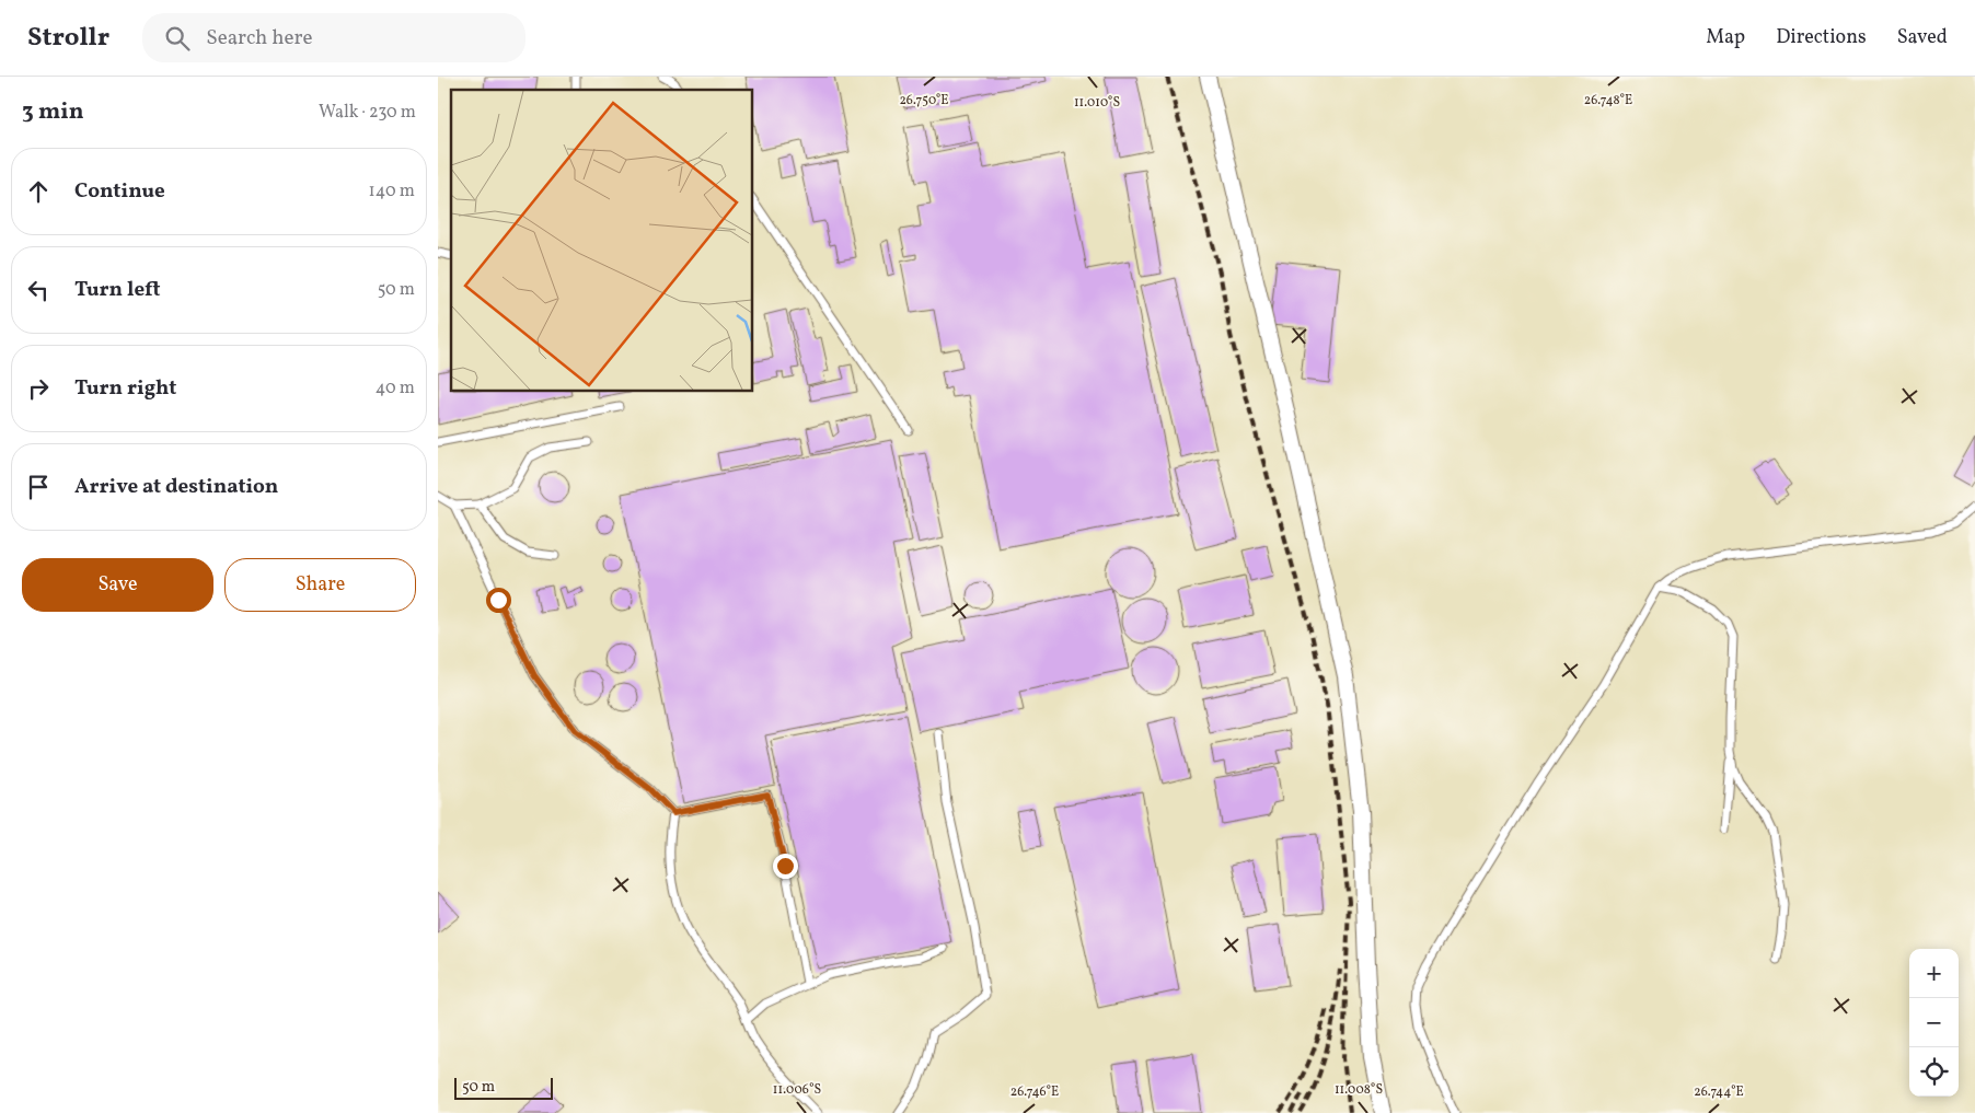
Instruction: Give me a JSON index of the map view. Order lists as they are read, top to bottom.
{
  "scale_bar": "50 m",
  "page": {
    "header": "Strollr",
    "search": "Search here",
    "nav": ["Map", "Directions", "Saved"],
    "heading": ["3 min", "Walk · 230 m"],
    "list": [
      ["Continue", "140 m"],
      ["Turn left", "50 m"],
      ["Turn right", "40 m"],
      "Arrive at destination"
    ],
    "buttons": ["Save", "Share"],
    "map_buttons": ["+", "−"],
    "scale": "50 m"
  },
  "coordinates": [
    "26.750°E",
    "26.748°E",
    "11.010°S",
    "11.006°S",
    "11.008°S",
    "26.746°E",
    "26.744°E"
  ]
}
